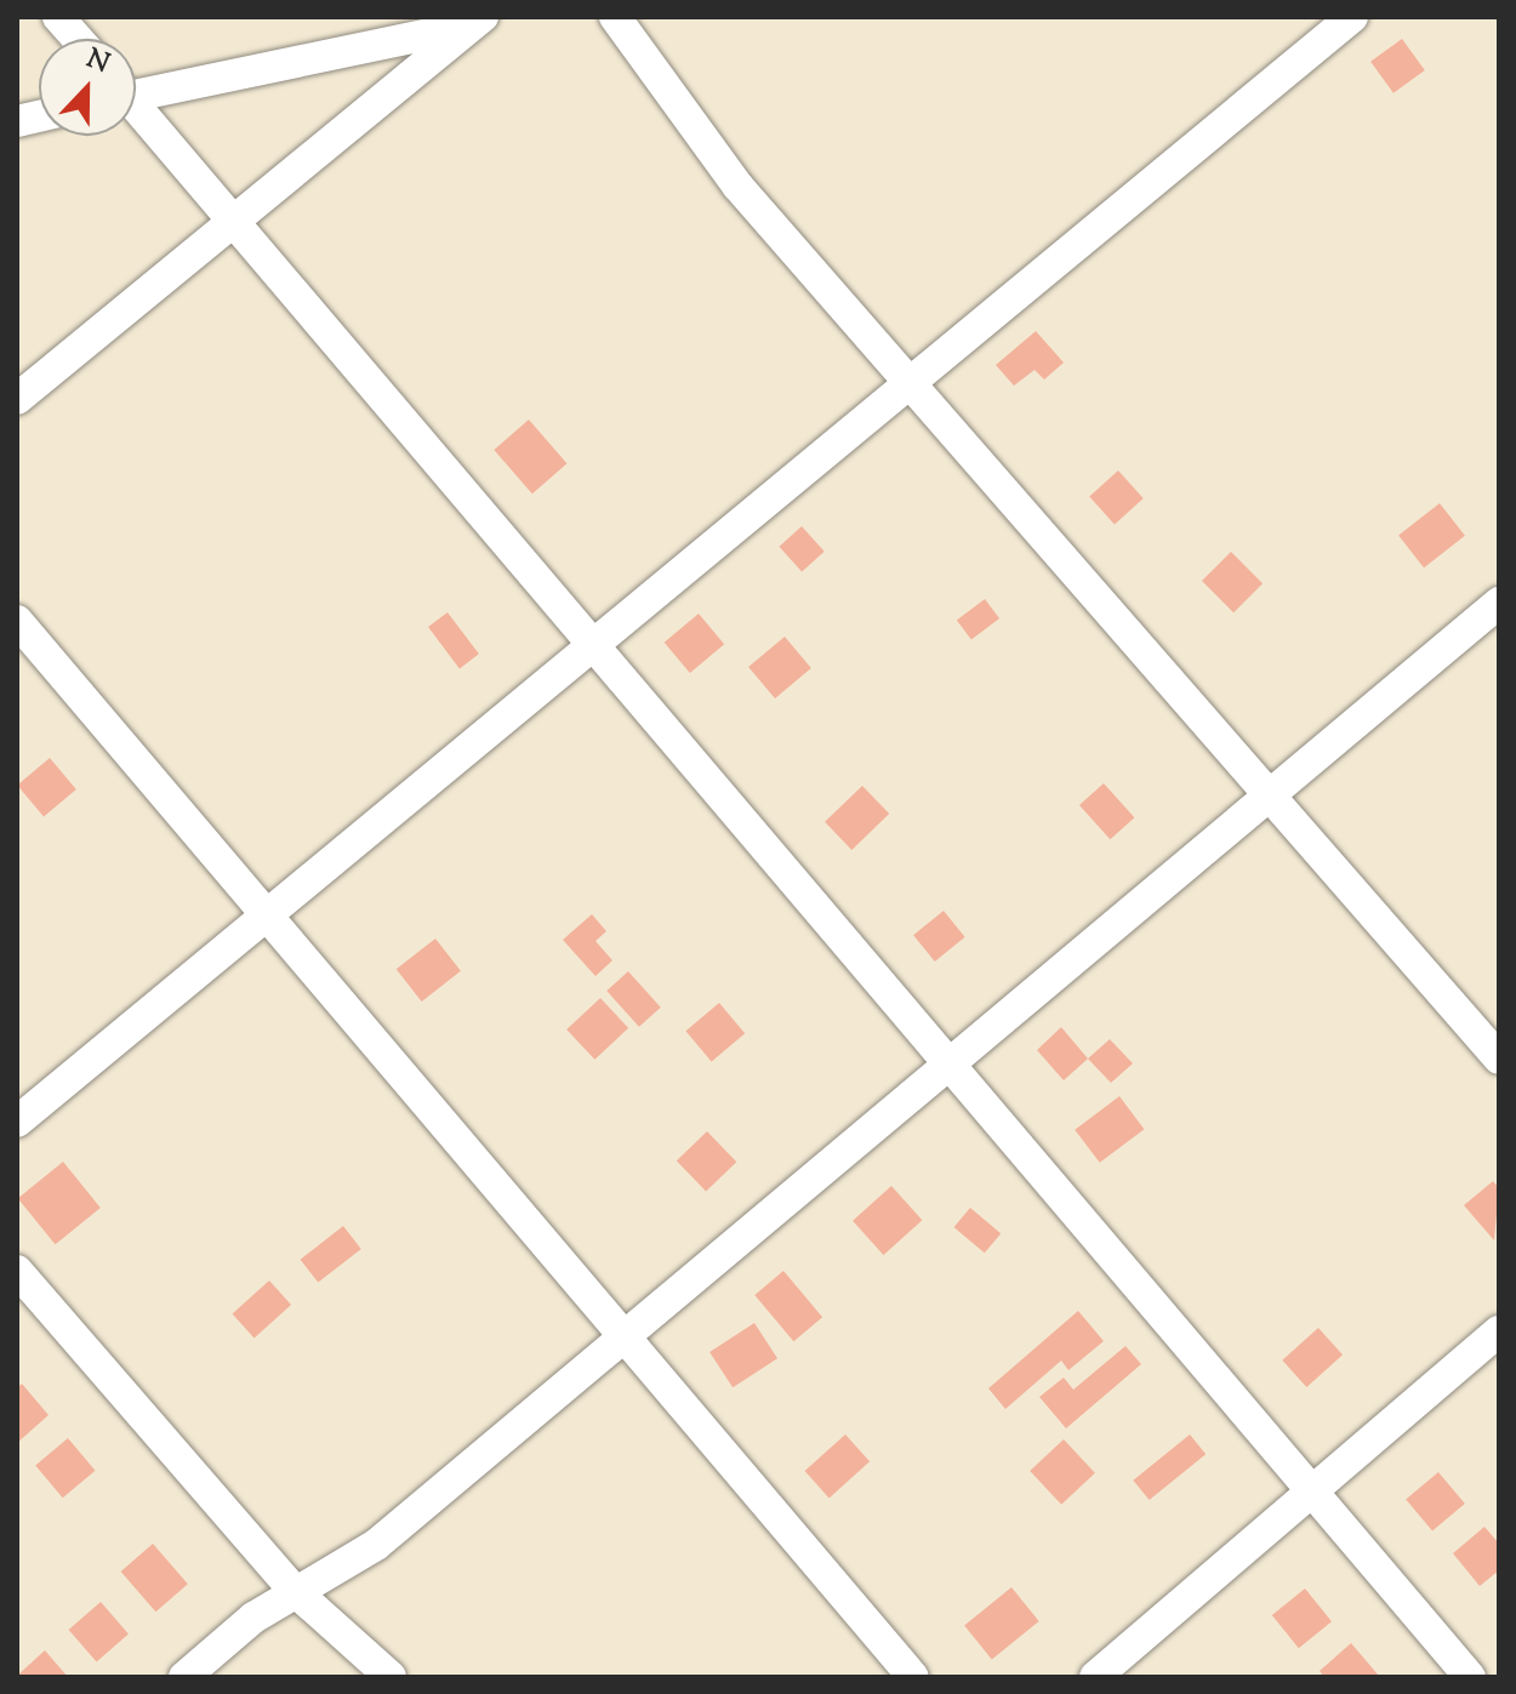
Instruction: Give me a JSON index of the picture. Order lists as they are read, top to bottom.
{
  "north": "top"
}
